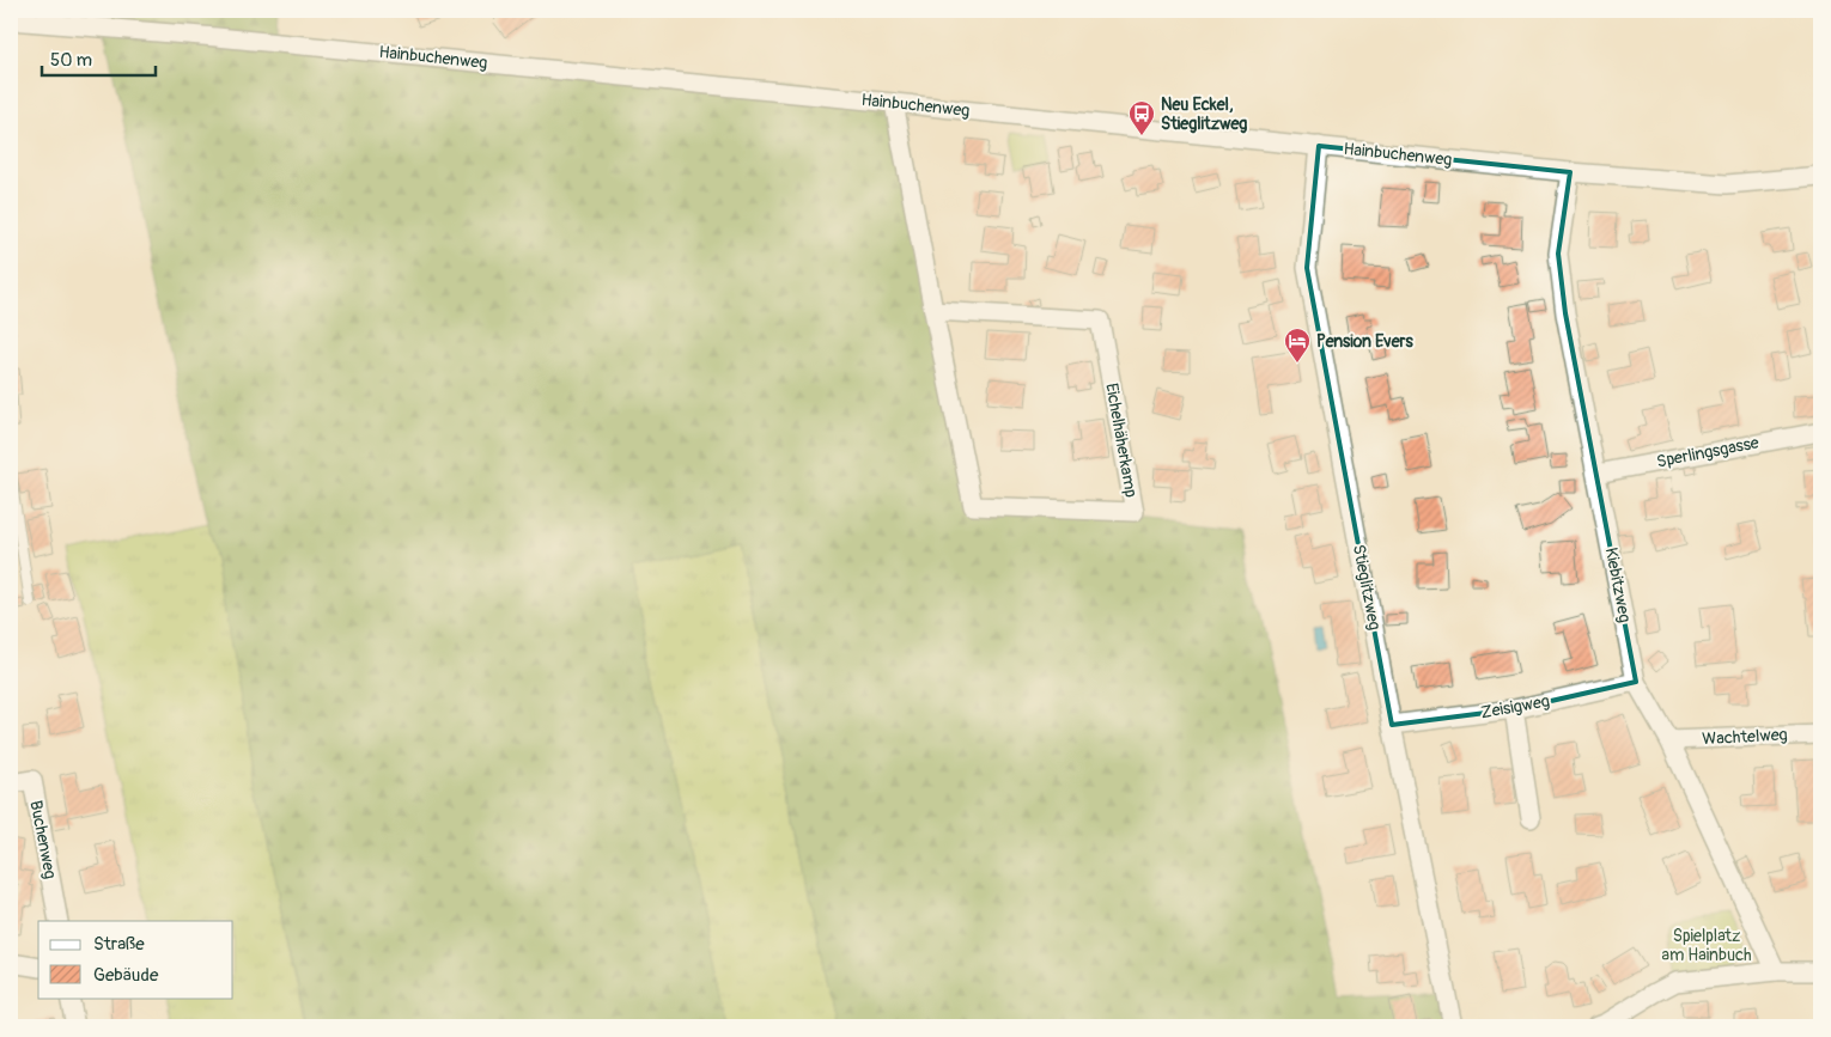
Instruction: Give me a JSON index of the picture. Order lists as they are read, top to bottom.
{
  "streets": {
    "street": [
      "Hainbuchenweg",
      "Eichelhäherkamp",
      "Sperlingsgasse",
      "Kiebitzweg",
      "Stieglitzweg",
      "Zeisigweg",
      "Wachtelweg",
      "Buchenweg"
    ]
  },
  "crossings": [
    ["Hainbuchenweg", "Eichelhäherkamp"],
    ["Hainbuchenweg", "Kiebitzweg"],
    ["Hainbuchenweg", "Stieglitzweg"],
    ["Sperlingsgasse", "Kiebitzweg"],
    ["Kiebitzweg", "Zeisigweg"],
    ["Kiebitzweg", "Wachtelweg"],
    ["Stieglitzweg", "Zeisigweg"]
  ],
  "parks": ["Spielplatz am Hainbuch"],
  "places": {
    "bus stop": ["Neu Eckel, Stieglitzweg"],
    "hotel": ["Pension Evers"]
  },
  "legend": ["Straße", "Gebäude"],
  "scale_bar": "50 m"
}
